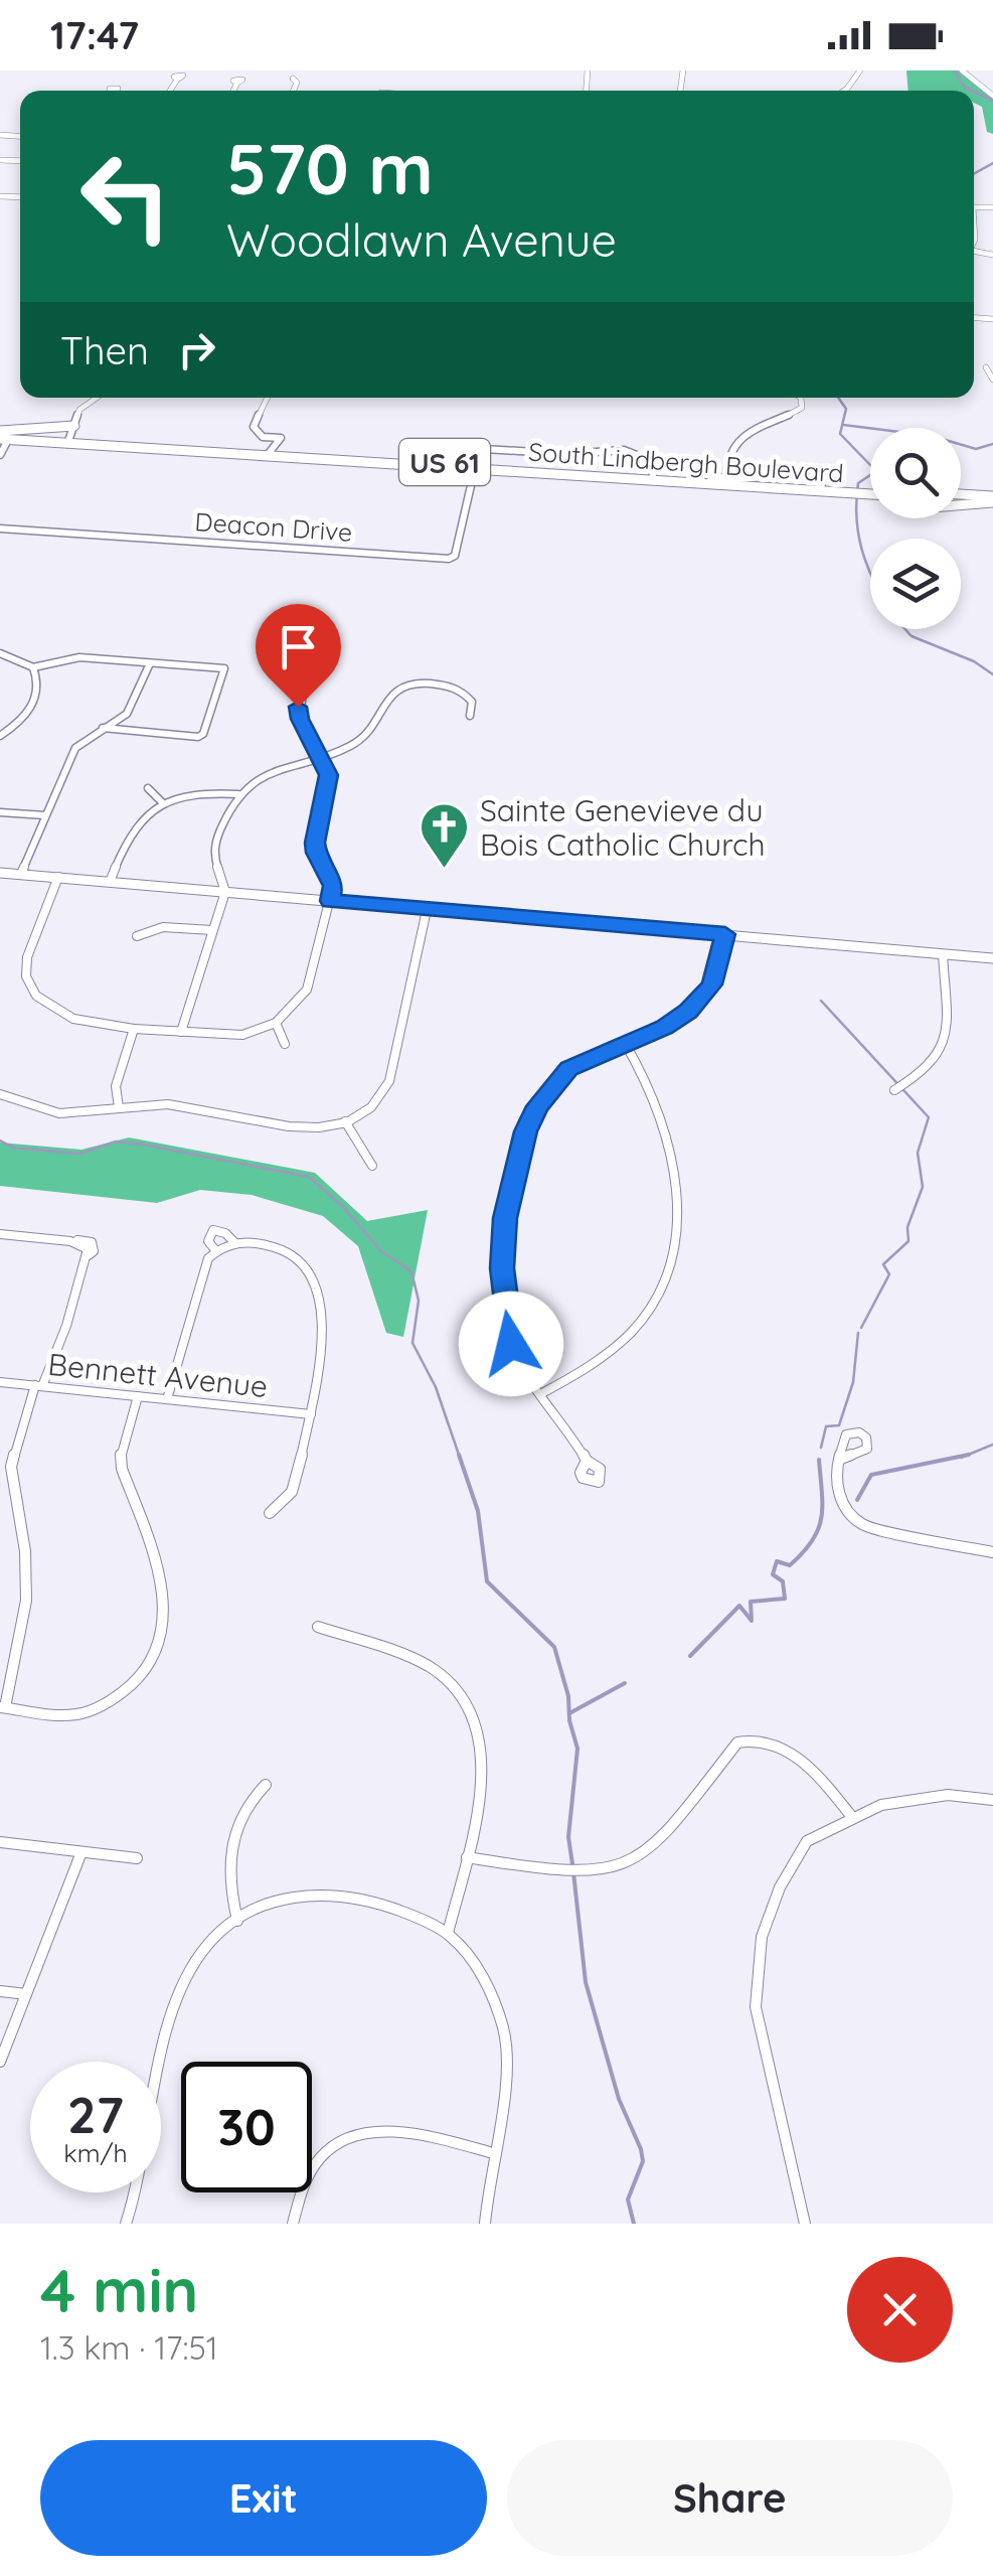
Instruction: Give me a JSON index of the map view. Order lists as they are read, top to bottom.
{
  "streets": {
    "main road": ["US 61", "South Lindbergh Boulevard"],
    "street": ["Deacon Drive", "Bennett Avenue"]
  },
  "crossings": [
    ["South Lindbergh Boulevard", "Deacon Drive"]
  ],
  "places": {
    "church": ["Sainte Genevieve du Bois Catholic Church"]
  },
  "page": {
    "status": "17:47",
    "turn": ["570 m", "Woodlawn Avenue"],
    "then": "Then",
    "speed": "27 km/h",
    "limit": "30",
    "heading": ["4 min", "1.3 km · 17:51"],
    "buttons": ["Exit", "Share"]
  }
}
